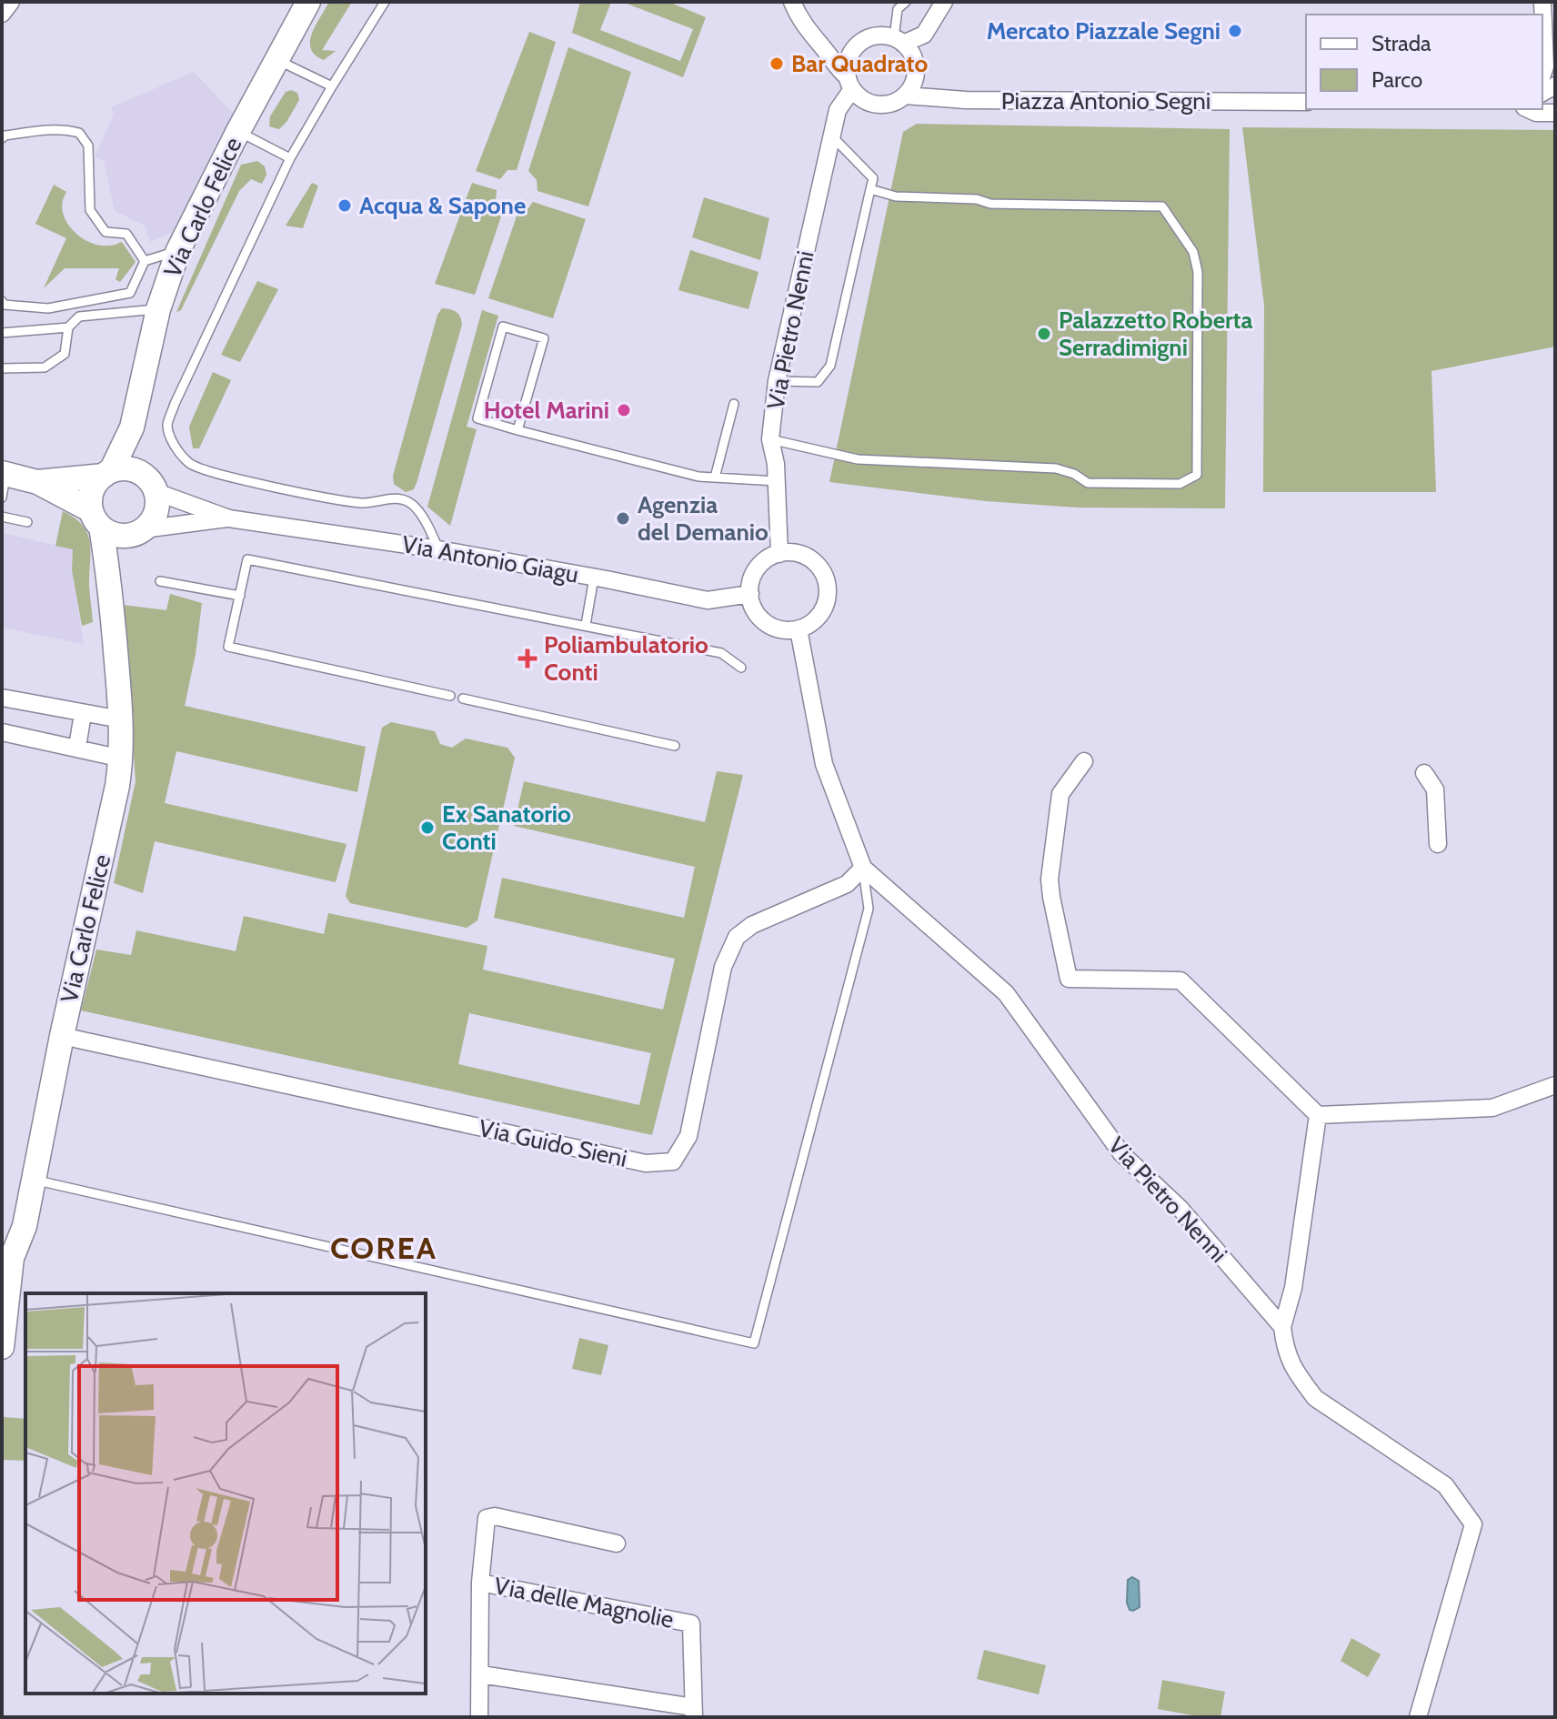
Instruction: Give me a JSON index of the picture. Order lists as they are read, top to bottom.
{
  "streets": {
    "main road": ["Via Carlo Felice"],
    "street": [
      "Piazza Antonio Segni",
      "Via Pietro Nenni",
      "Via Antonio Giagu",
      "Via Guido Sieni",
      "Via delle Magnolie"
    ]
  },
  "crossings": [
    ["Piazza Antonio Segni", "Via Pietro Nenni"],
    ["Via Carlo Felice", "Via Antonio Giagu"],
    ["Via Carlo Felice", "Via Guido Sieni"],
    ["Via Pietro Nenni", "Via Antonio Giagu"],
    ["Via Pietro Nenni", "Via Guido Sieni"]
  ],
  "districts": ["COREA"],
  "places": {
    "other": [
      "Mercato Piazzale Segni",
      "Bar Quadrato",
      "Acqua & Sapone",
      "Palazzetto Roberta Serradimigni",
      "Hotel Marini",
      "Agenzia del Demanio",
      "Ex Sanatorio Conti"
    ],
    "health": ["Poliambulatorio Conti"]
  },
  "legend": ["Strada", "Parco"]
}
